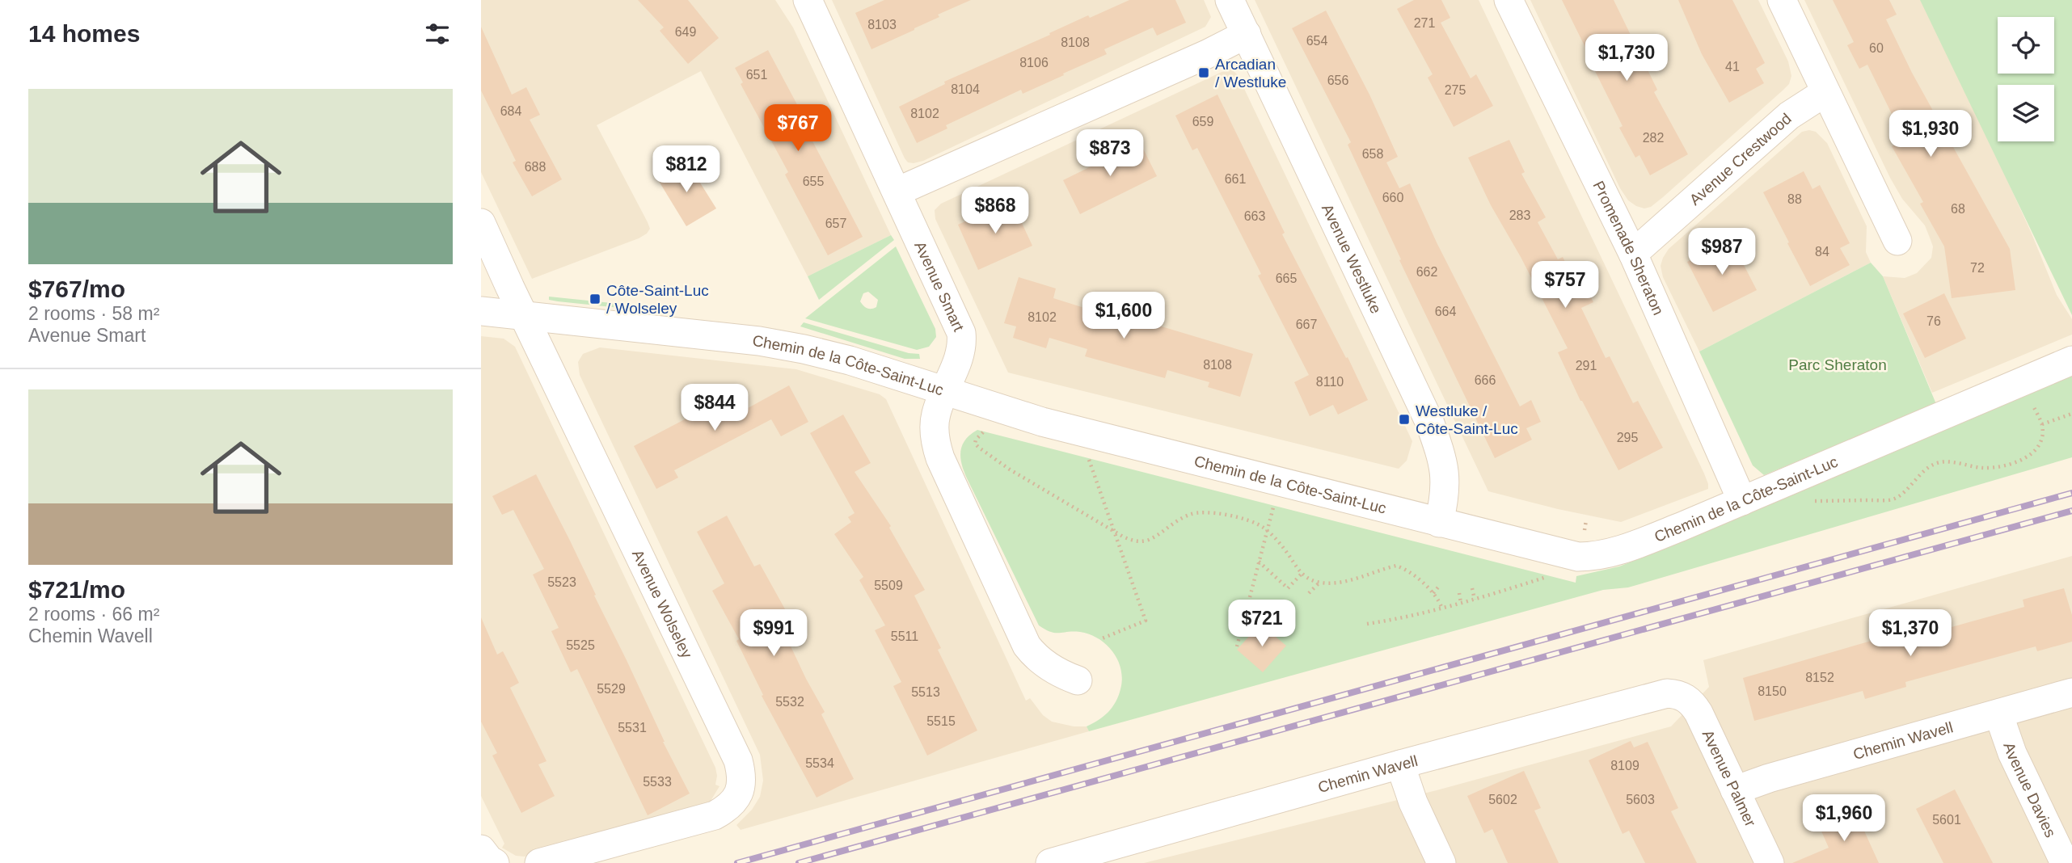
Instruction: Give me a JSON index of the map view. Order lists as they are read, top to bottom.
{
  "streets": {
    "street": [
      "Avenue Crestwood",
      "Promenade Sheraton",
      "Avenue Westluke",
      "Avenue Smart",
      "Chemin de la Côte-Saint-Luc",
      "Avenue Wolseley",
      "Chemin Wavell",
      "Avenue Palmer",
      "Avenue Davies"
    ]
  },
  "crossings": [
    ["Avenue Crestwood", "Promenade Sheraton"],
    ["Promenade Sheraton", "Chemin de la Côte-Saint-Luc"],
    ["Avenue Westluke", "Chemin de la Côte-Saint-Luc"],
    ["Avenue Smart", "Chemin de la Côte-Saint-Luc"],
    ["Chemin de la Côte-Saint-Luc", "Avenue Wolseley"],
    ["Chemin Wavell", "Avenue Palmer"],
    ["Chemin Wavell", "Avenue Davies"]
  ],
  "parks": ["Parc Sheraton"],
  "places": {
    "transit": ["Arcadian / Westluke", "Côte-Saint-Luc / Wolseley", "Westluke / Côte-Saint-Luc"]
  },
  "house_numbers": [
    "271",
    "8103",
    "649",
    "654",
    "8108",
    "60",
    "8106",
    "41",
    "651",
    "656",
    "8104",
    "275",
    "684",
    "8102",
    "659",
    "282",
    "658",
    "688",
    "661",
    "655",
    "660",
    "88",
    "68",
    "283",
    "663",
    "657",
    "84",
    "72",
    "662",
    "665",
    "664",
    "8102",
    "76",
    "667",
    "8108",
    "291",
    "666",
    "8110",
    "295",
    "5523",
    "5509",
    "5511",
    "5525",
    "8152",
    "5529",
    "8150",
    "5513",
    "5532",
    "5515",
    "5531",
    "5534",
    "8109",
    "5533",
    "5602",
    "5603",
    "5601"
  ],
  "page": {
    "heading": "14 homes",
    "price": [
      "$1,730",
      "$767",
      "$1,930",
      "$873",
      "$812",
      "$868",
      "$987",
      "$757",
      "$1,600",
      "$844",
      "$721",
      "$991",
      "$1,370",
      "$1,960"
    ],
    "list": [
      {
        "name": "$767/mo",
        "note": "2 rooms · 58 m² · Avenue Smart"
      },
      {
        "name": "$721/mo",
        "note": "2 rooms · 66 m² · Chemin Wavell"
      }
    ]
  }
}
